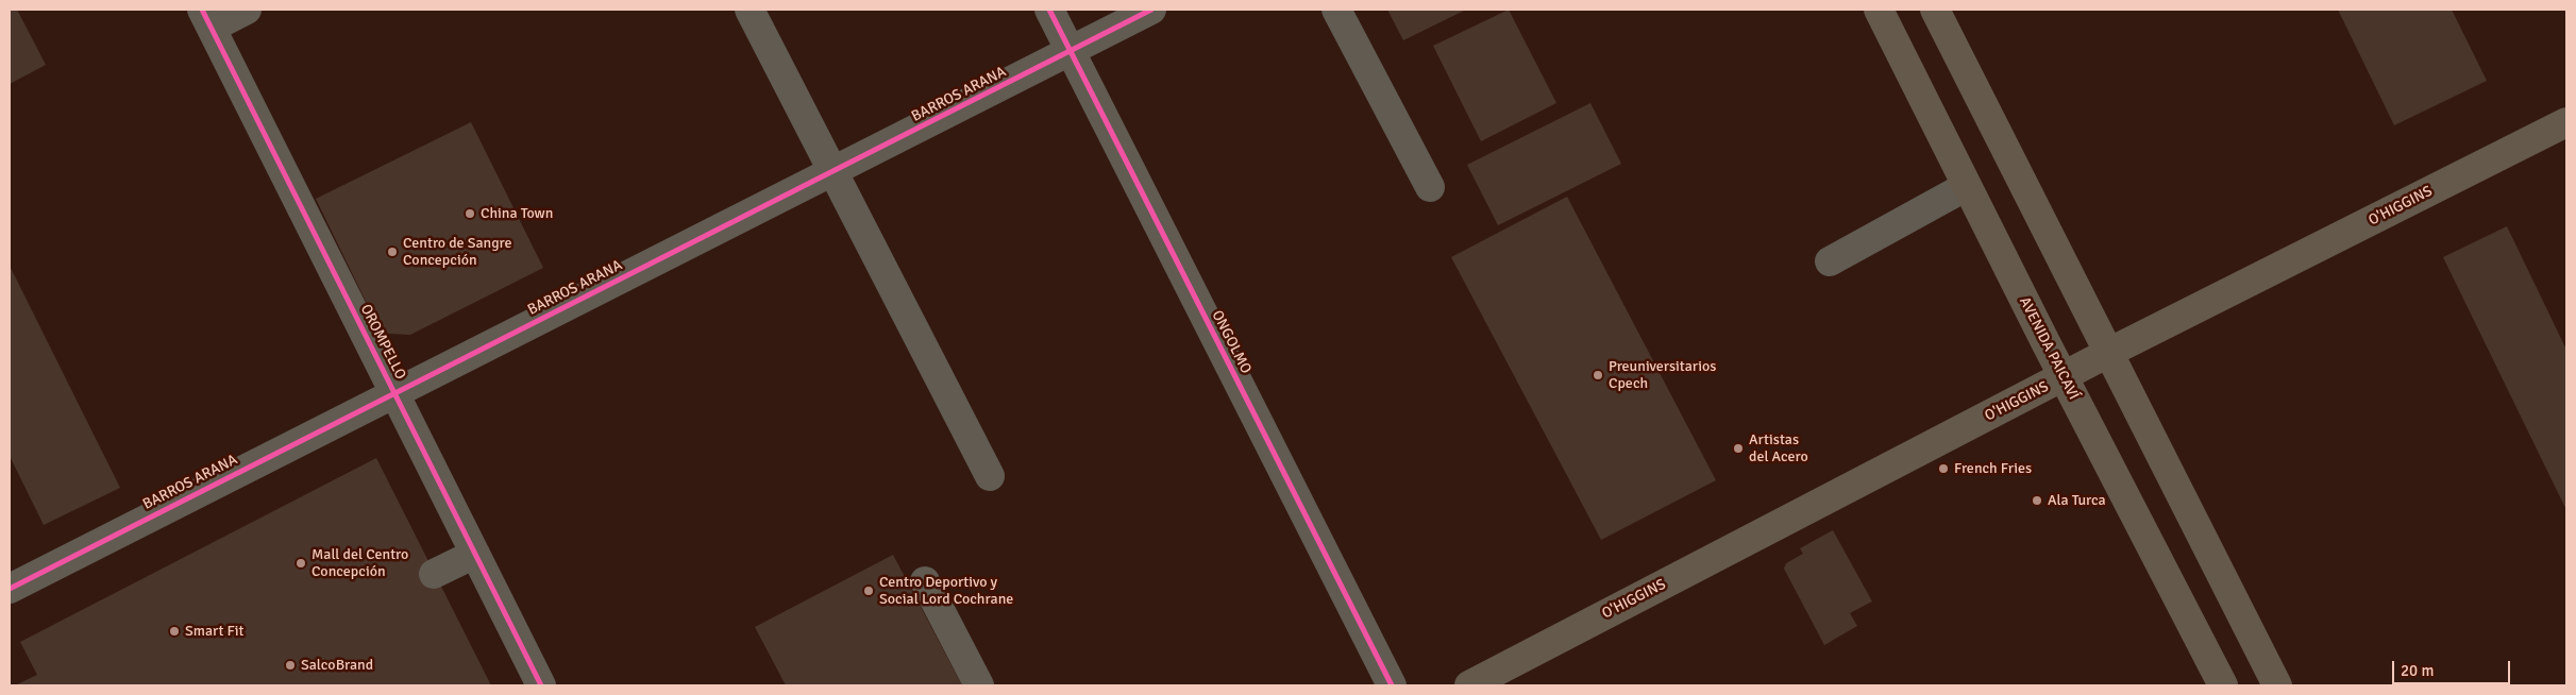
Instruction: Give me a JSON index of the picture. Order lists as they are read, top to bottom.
{
  "streets": {
    "main road": ["O'HIGGINS", "AVENIDA PAICAVÍ"],
    "street": ["BARROS ARANA", "OROMPELLO", "ONGOLMO"]
  },
  "crossings": [
    ["BARROS ARANA", "OROMPELLO"],
    ["BARROS ARANA", "ONGOLMO"],
    ["O'HIGGINS", "AVENIDA PAICAVÍ"]
  ],
  "places": [
    "China Town",
    "Centro de Sangre Concepción",
    "Preuniversitarios Cpech",
    "Artistas del Acero",
    "French Fries",
    "Ala Turca",
    "Mall del Centro Concepción",
    "Centro Deportivo y Social Lord Cochrane",
    "Smart Fit",
    "SalcoBrand"
  ],
  "scale_bar": "20 m"
}
